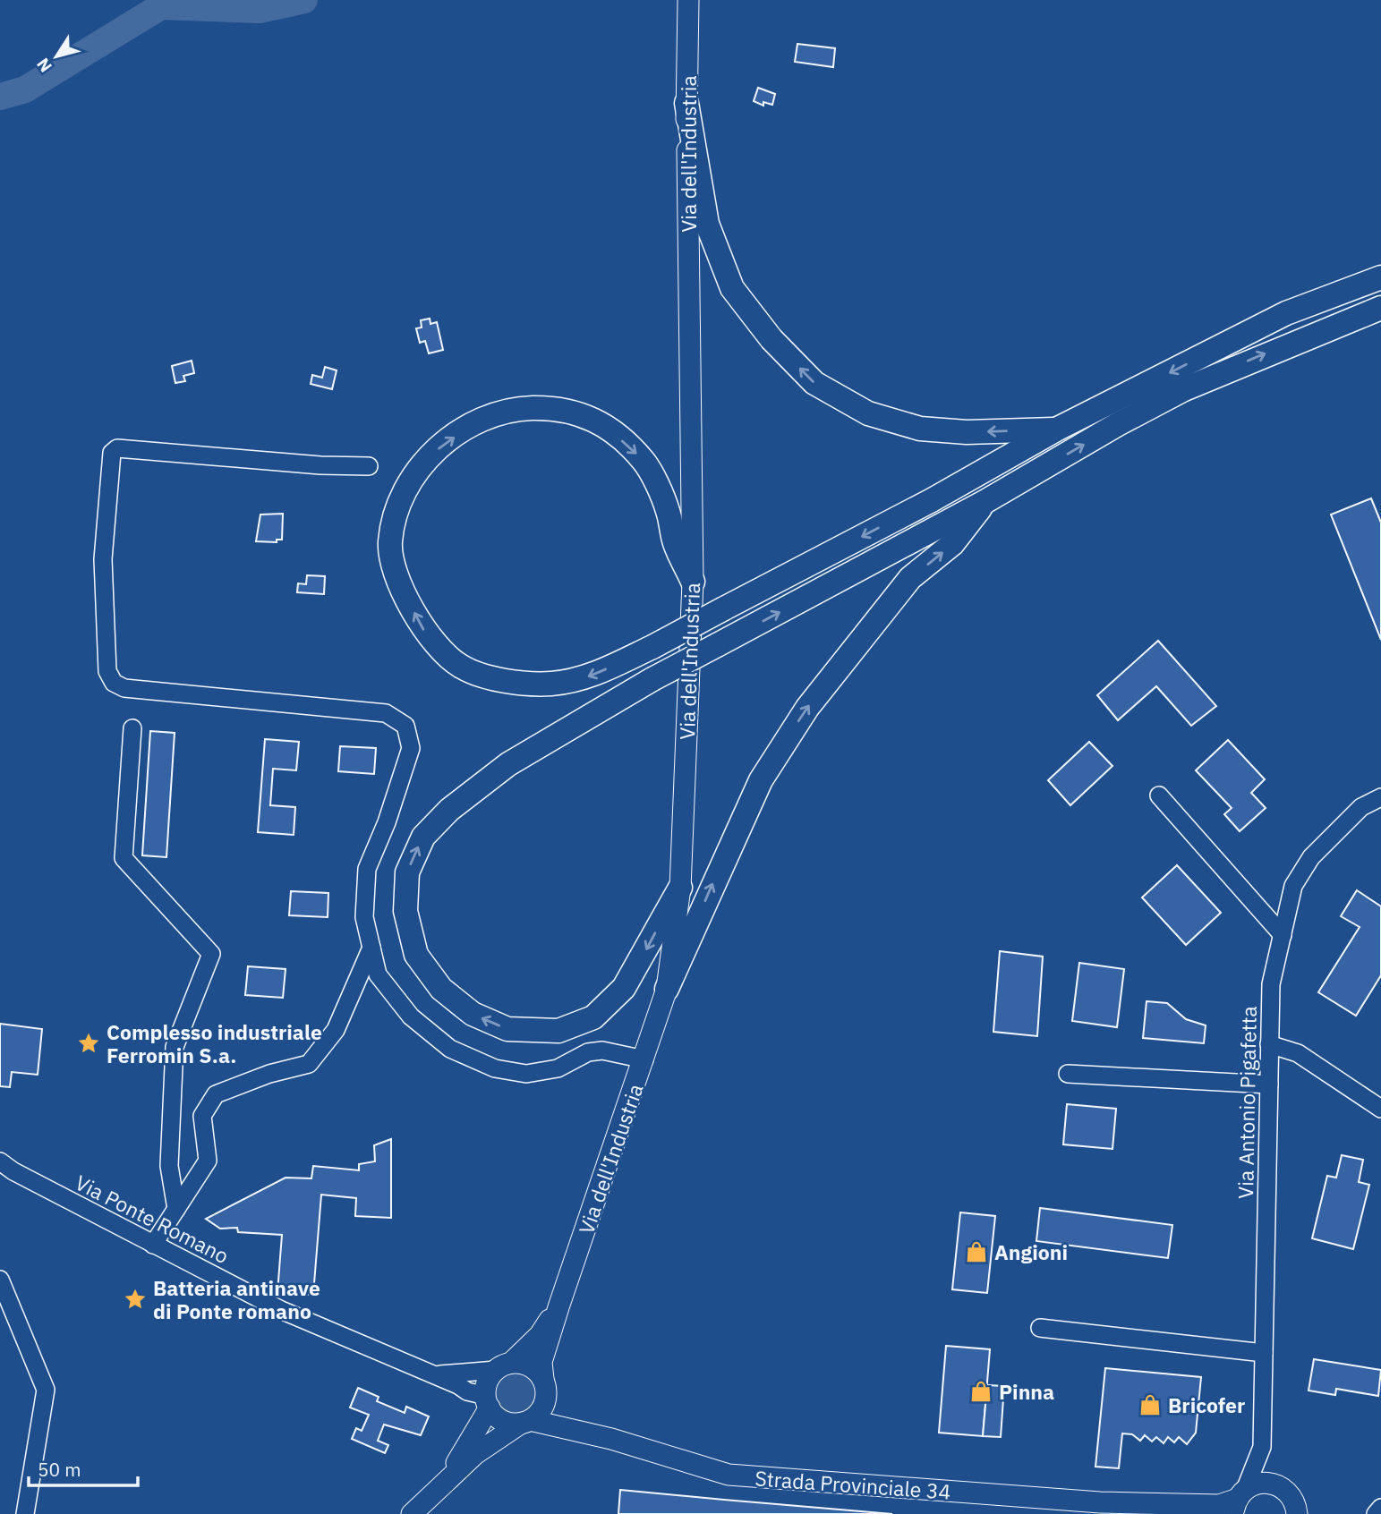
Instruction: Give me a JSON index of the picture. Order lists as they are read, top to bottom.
{
  "streets": {
    "main road": ["Via dell'Industria", "Strada Provinciale 34"],
    "street": ["Via Antonio Pigafetta", "Via Ponte Romano"]
  },
  "crossings": [
    ["Via dell'Industria", "Via Ponte Romano"],
    ["Via Antonio Pigafetta", "Strada Provinciale 34"]
  ],
  "places": {
    "place": ["Complesso industriale Ferromin S.a.", "Batteria antinave di Ponte romano"],
    "shop": ["Angioni", "Pinna", "Bricofer"]
  },
  "scale_bar": "50 m",
  "north": "bottom left"
}
